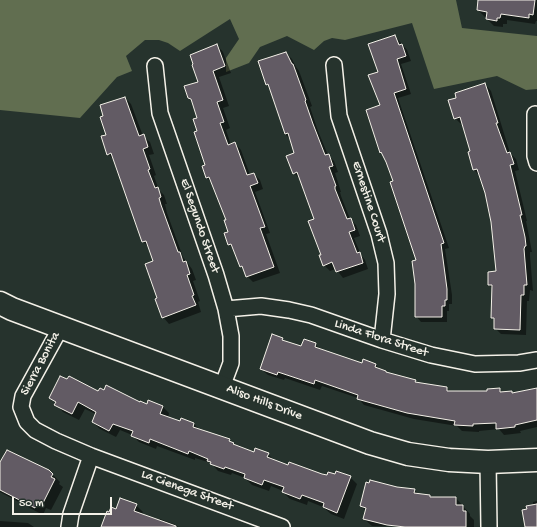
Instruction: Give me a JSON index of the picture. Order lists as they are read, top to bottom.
{
  "streets": {
    "street": [
      "Ernestine Court",
      "El Segundo Street",
      "Linda Flora Street",
      "Sierra Bonita",
      "Aliso Hills Drive",
      "La Cienega Street"
    ]
  },
  "crossings": [
    ["Ernestine Court", "Linda Flora Street"],
    ["El Segundo Street", "Linda Flora Street"],
    ["El Segundo Street", "Aliso Hills Drive"],
    ["Sierra Bonita", "Aliso Hills Drive"],
    ["Sierra Bonita", "La Cienega Street"]
  ],
  "scale_bar": "50 m"
}
